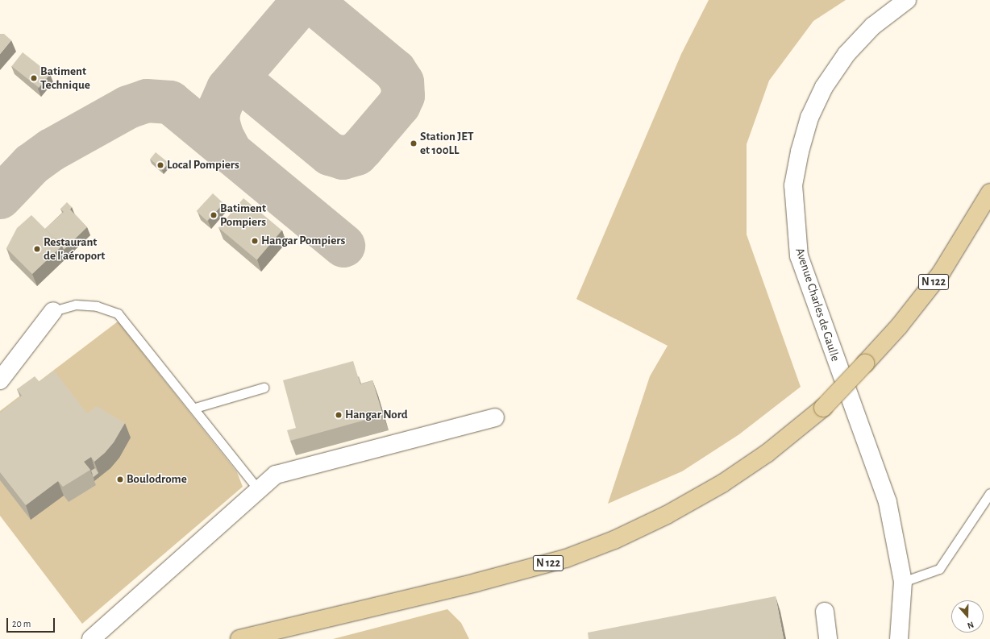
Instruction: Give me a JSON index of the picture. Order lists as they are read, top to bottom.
{
  "streets": {
    "main road": ["N 122", "Avenue Charles de Gaulle"]
  },
  "places": [
    "Batiment Technique",
    "Station JET et 100LL",
    "Local Pompiers",
    "Batiment Pompiers",
    "Hangar Pompiers",
    "Restaurant de l'aéroport",
    "Hangar Nord",
    "Boulodrome"
  ],
  "scale_bar": "20 m",
  "north": "bottom"
}
